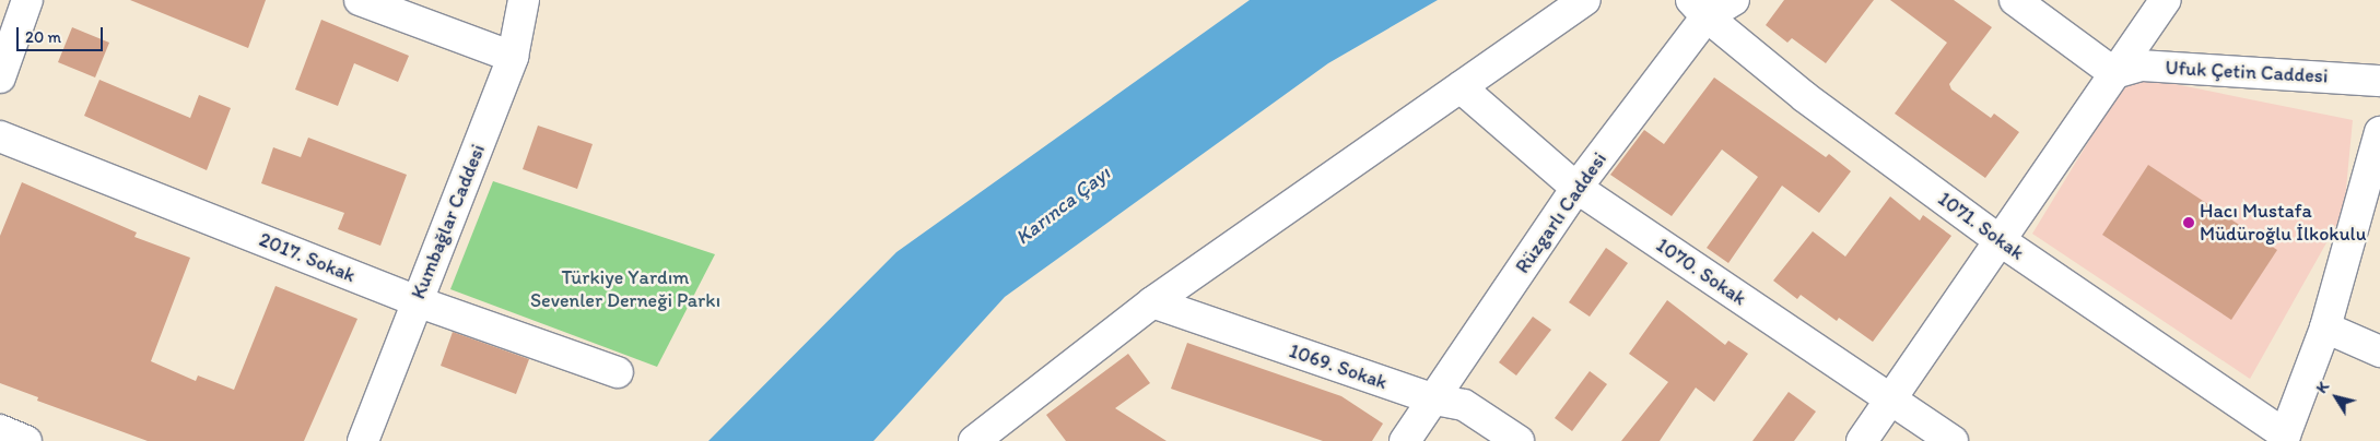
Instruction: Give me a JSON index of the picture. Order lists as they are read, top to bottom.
{
  "streets": {
    "street": [
      "Ufuk Çetin Caddesi",
      "Rüzgarlı Caddesi",
      "Kumbağlar Caddesi",
      "1071. Sokak",
      "2017. Sokak",
      "1070. Sokak",
      "1069. Sokak"
    ]
  },
  "crossings": [
    ["Rüzgarlı Caddesi", "1071. Sokak"],
    ["Rüzgarlı Caddesi", "1070. Sokak"],
    ["Rüzgarlı Caddesi", "1069. Sokak"],
    ["Kumbağlar Caddesi", "2017. Sokak"]
  ],
  "water": ["Karınca Çayı"],
  "parks": ["Türkiye Yardım Sevenler Derneği Parkı"],
  "places": ["Hacı Mustafa Müdüroğlu İlkokulu"],
  "scale_bar": "20 m",
  "north": "top left"
}
